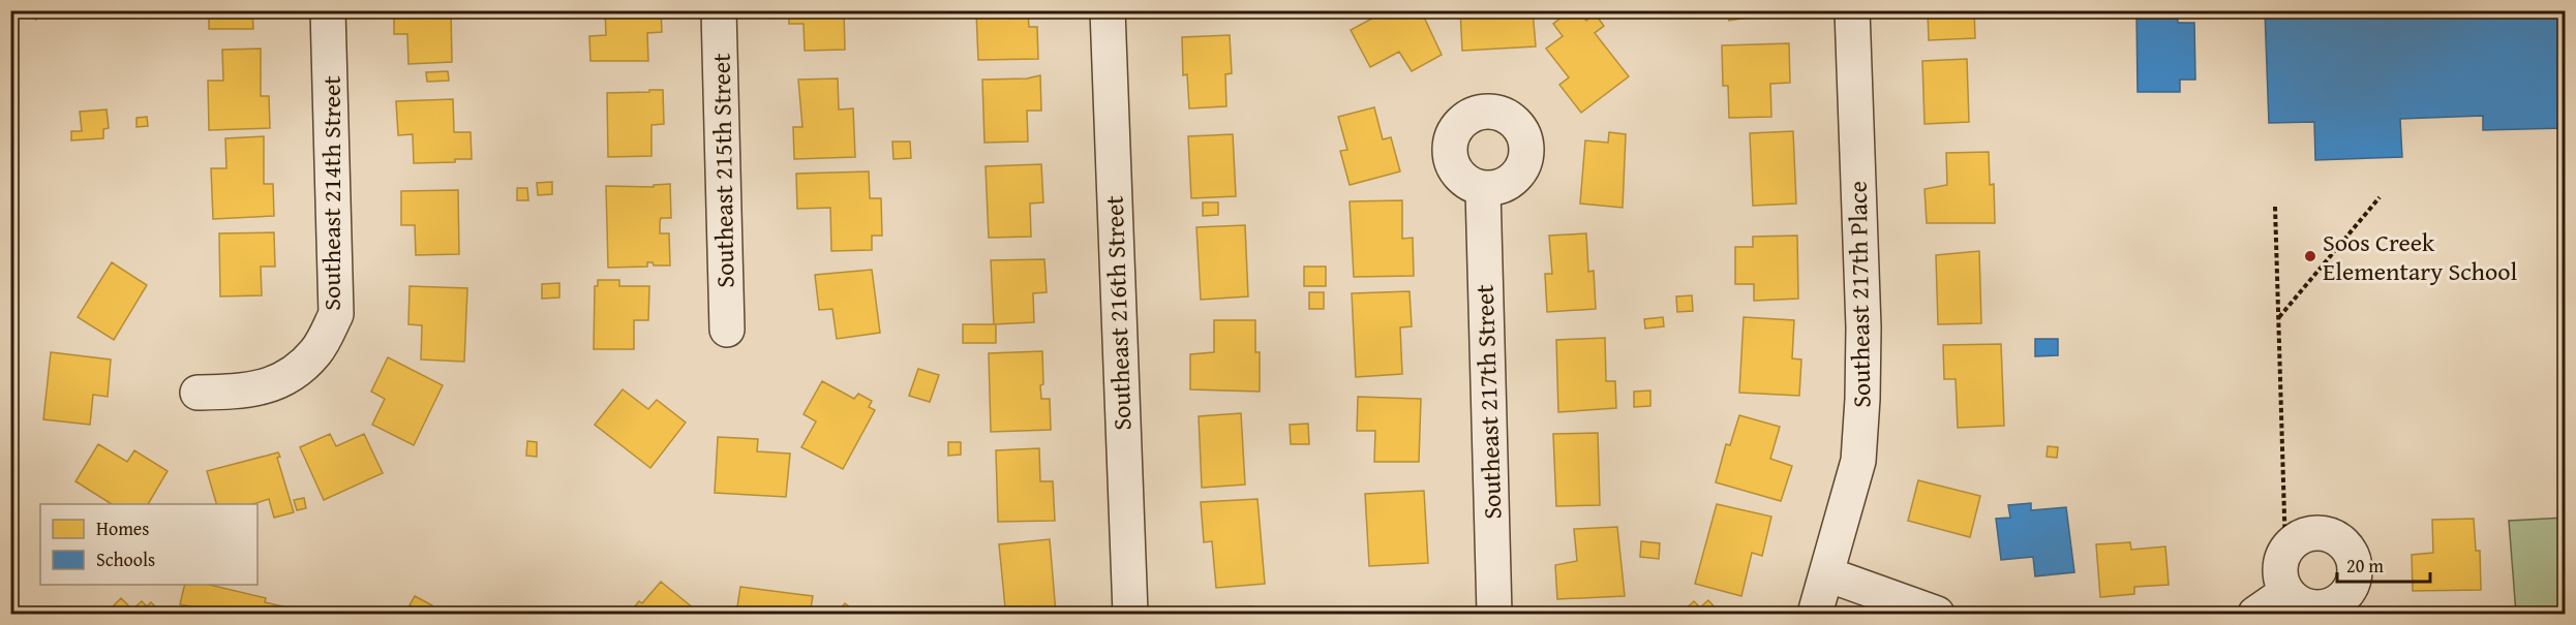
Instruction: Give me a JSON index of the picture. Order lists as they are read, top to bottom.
{
  "streets": {
    "street": [
      "Southeast 215th Street",
      "Southeast 214th Street",
      "Southeast 217th Place",
      "Southeast 216th Street",
      "Southeast 217th Street"
    ]
  },
  "places": ["Soos Creek Elementary School"],
  "legend": ["Homes", "Schools"],
  "scale_bar": "20 m"
}
